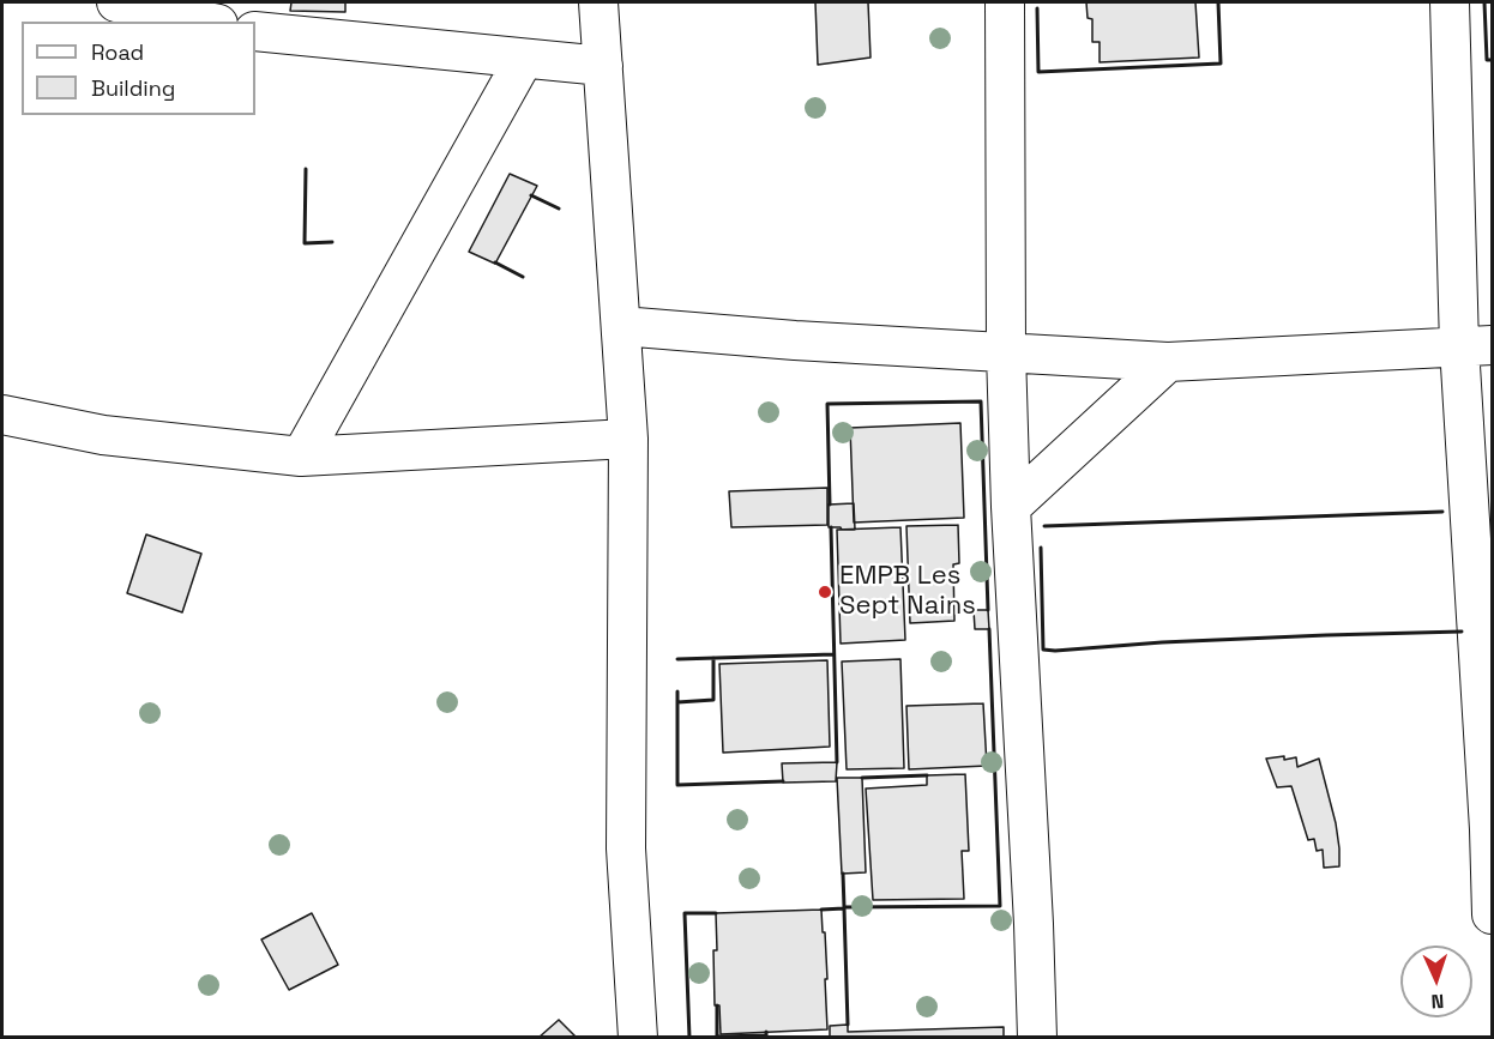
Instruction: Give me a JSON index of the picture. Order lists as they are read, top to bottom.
{
  "places": ["EMPB Les Sept Nains"],
  "legend": ["Road", "Building"],
  "north": "bottom"
}
